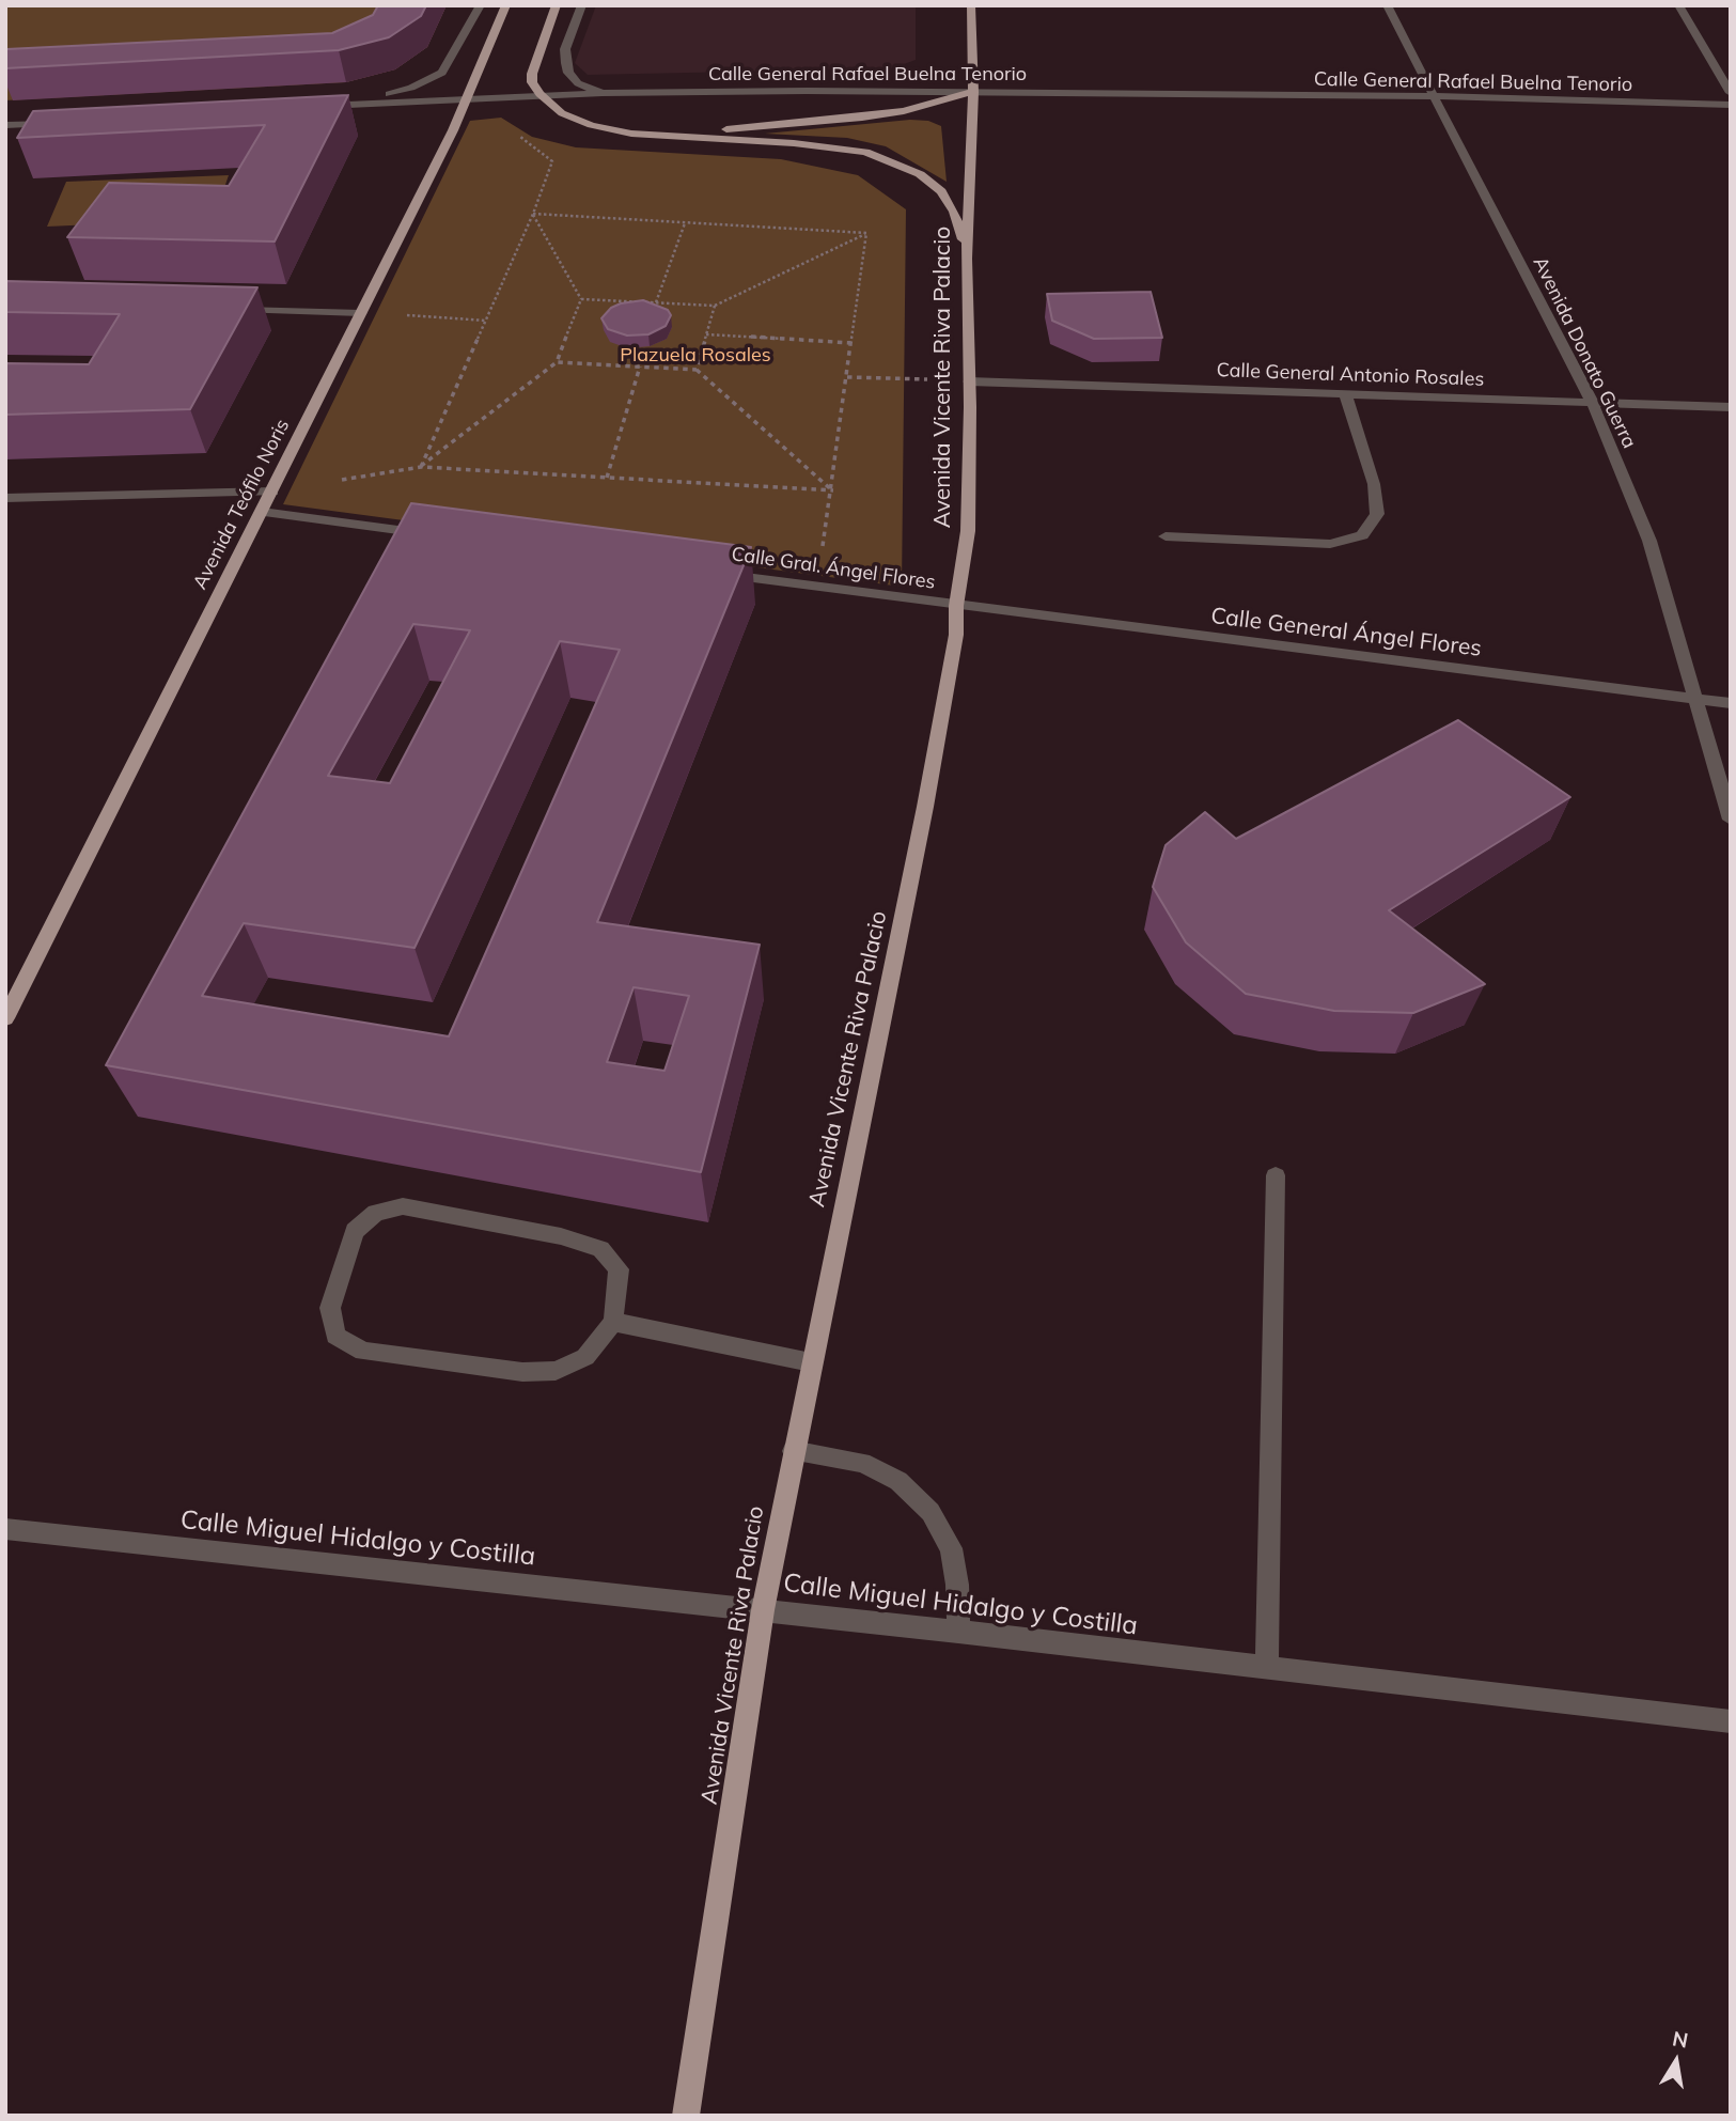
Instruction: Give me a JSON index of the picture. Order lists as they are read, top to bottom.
{
  "streets": {
    "main road": ["Avenida Vicente Riva Palacio", "Avenida Teófilo Noris"],
    "street": [
      "Calle General Rafael Buelna Tenorio",
      "Avenida Donato Guerra",
      "Calle General Antonio Rosales",
      "Calle Gral. Ángel Flores",
      "Calle General Ángel Flores",
      "Calle Miguel Hidalgo y Costilla"
    ]
  },
  "crossings": [
    ["Calle General Rafael Buelna Tenorio", "Avenida Donato Guerra"],
    ["Calle General Rafael Buelna Tenorio", "Avenida Vicente Riva Palacio"],
    ["Avenida Donato Guerra", "Calle General Antonio Rosales"],
    ["Avenida Donato Guerra", "Calle General Ángel Flores"],
    ["Calle General Antonio Rosales", "Avenida Vicente Riva Palacio"],
    ["Avenida Vicente Riva Palacio", "Calle Gral. Ángel Flores"],
    ["Avenida Vicente Riva Palacio", "Calle General Ángel Flores"],
    ["Avenida Vicente Riva Palacio", "Calle Miguel Hidalgo y Costilla"],
    ["Calle Gral. Ángel Flores", "Calle General Ángel Flores"]
  ],
  "parks": ["Plazuela Rosales"],
  "north": "top"
}
